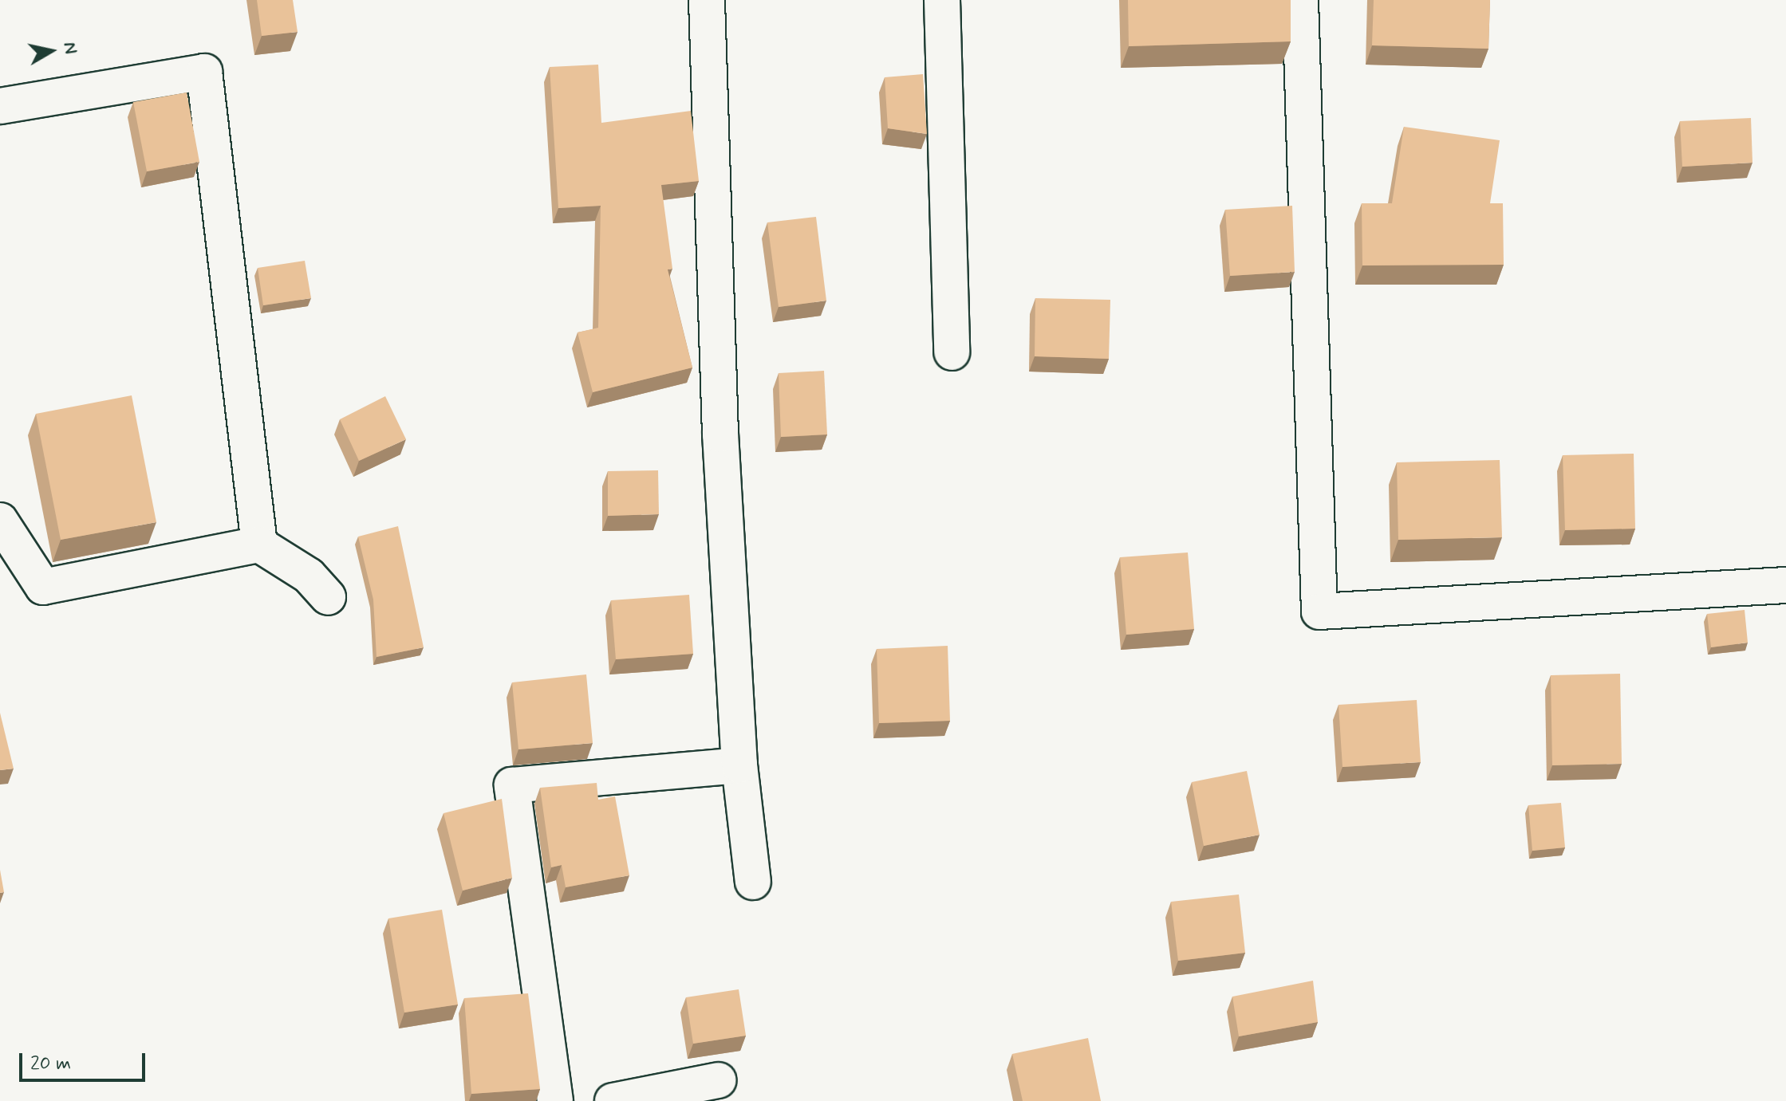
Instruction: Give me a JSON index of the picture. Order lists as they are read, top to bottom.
{
  "scale_bar": "20 m",
  "north": "right"
}
